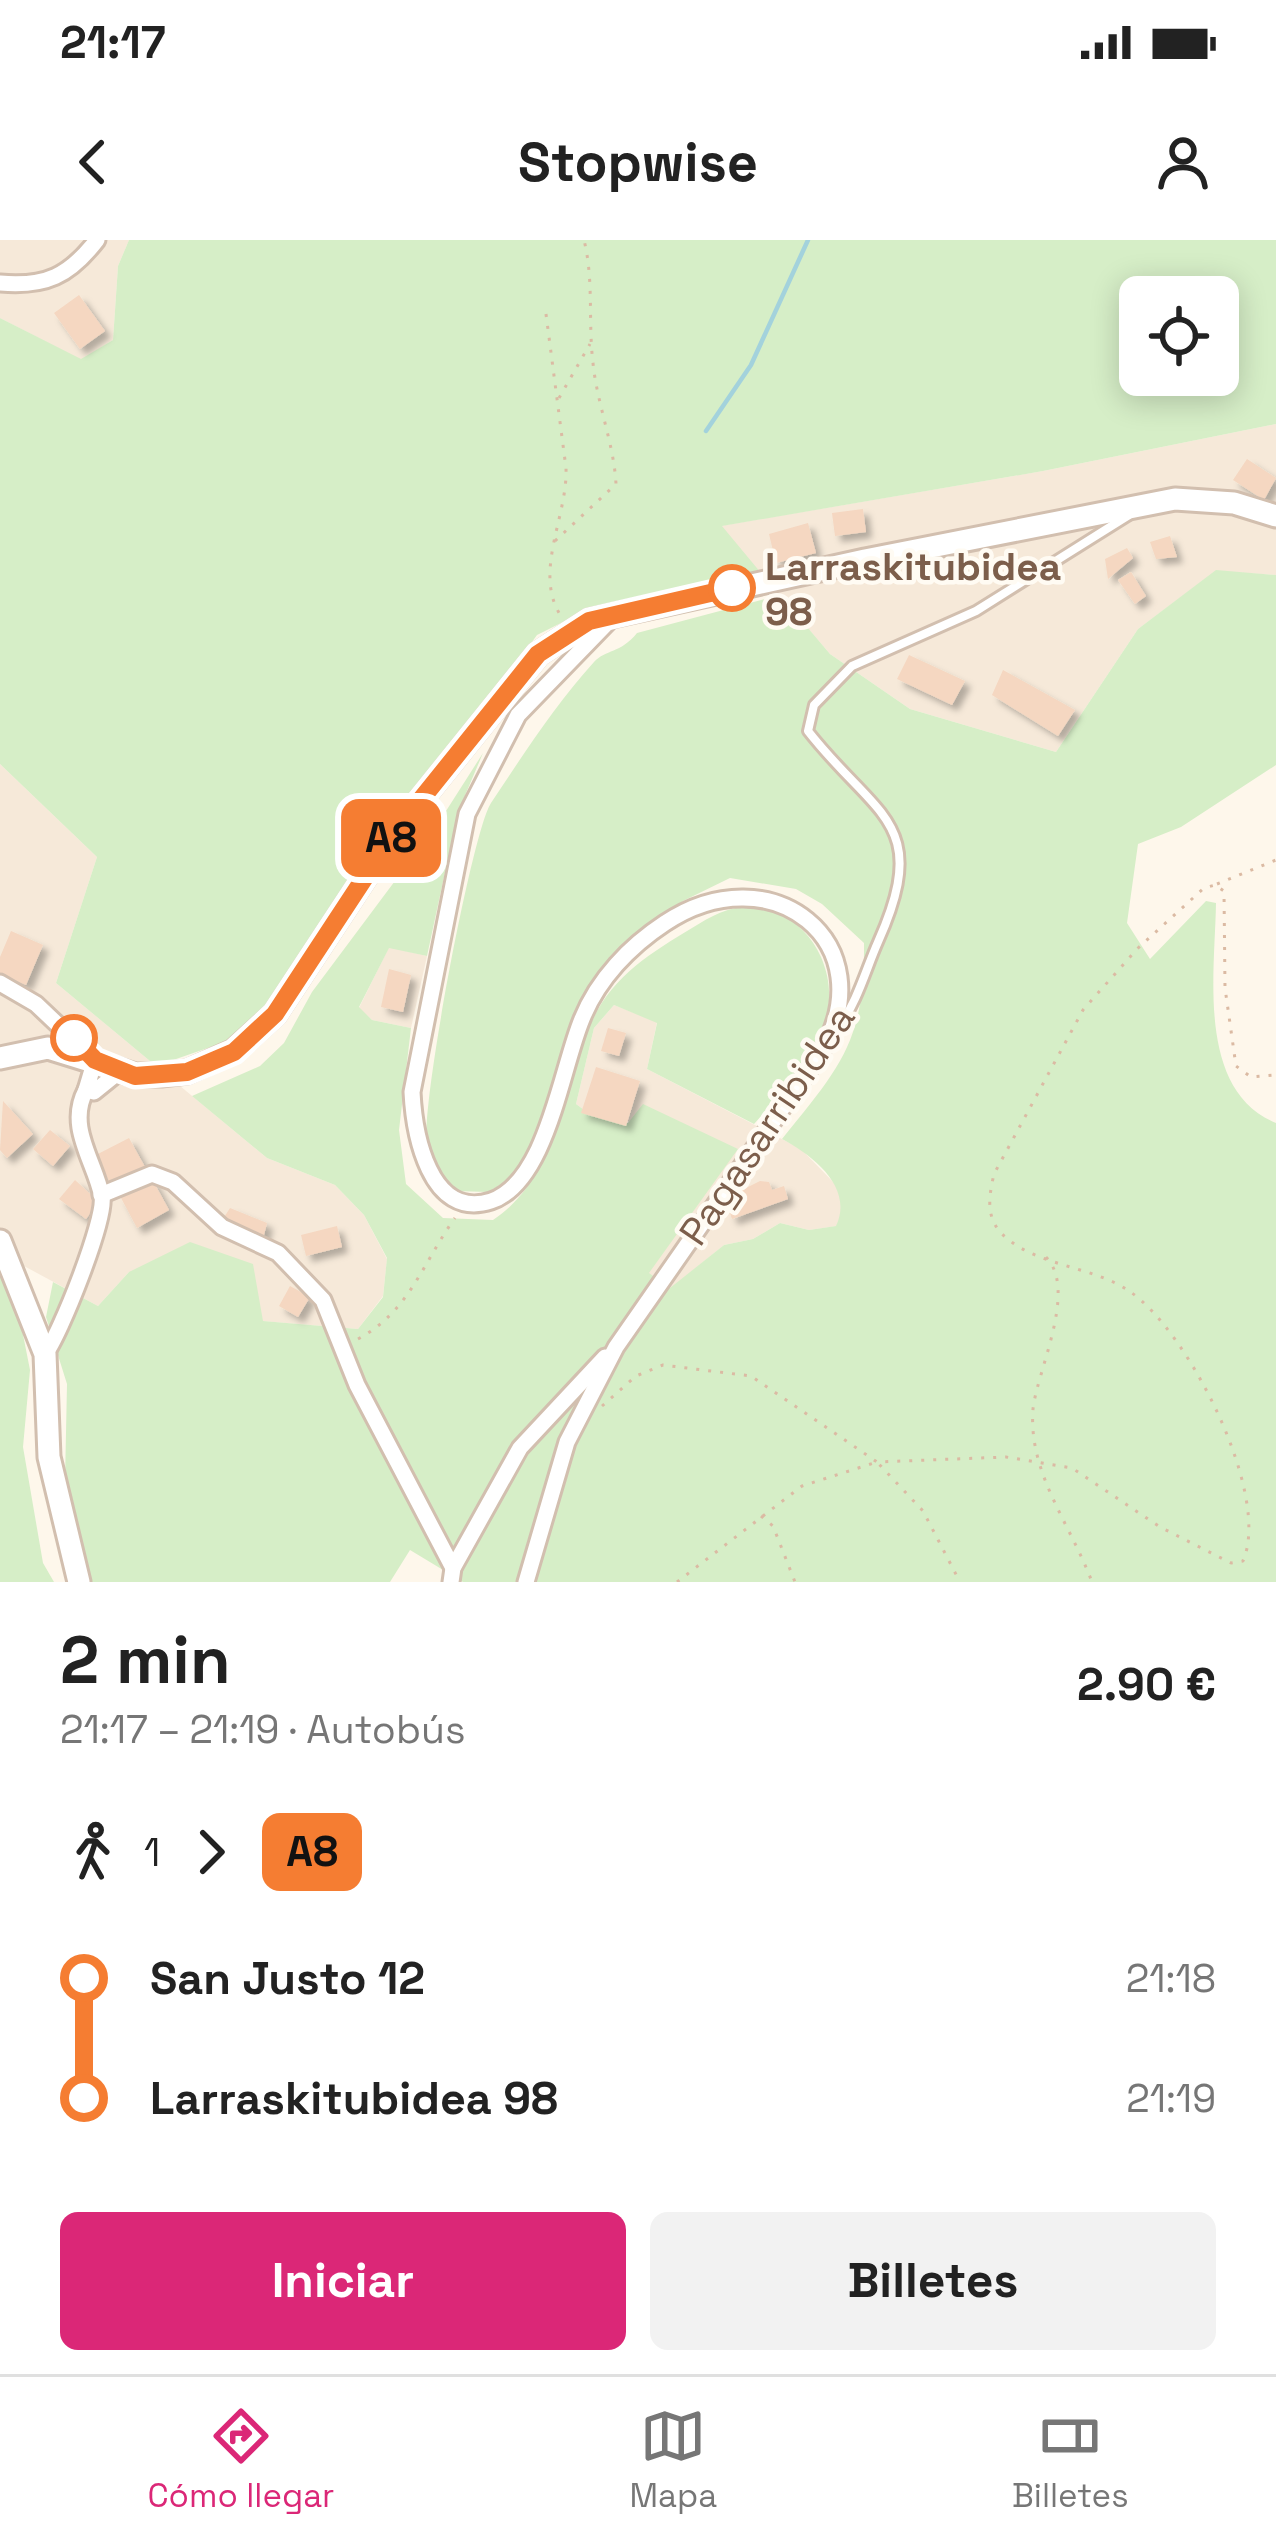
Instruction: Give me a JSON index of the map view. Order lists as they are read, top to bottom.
{
  "streets": {
    "street": ["Pagasarribidea"]
  },
  "places": ["Larraskitubidea 98"],
  "lines": ["bus line A8"],
  "page": {
    "status": "21:17",
    "header": "Stopwise",
    "on_map": "A8",
    "heading": ["2 min", "21:17 – 21:19 · Autobús", "2.90 €"],
    "legs": ["1", "A8"],
    "list": [
      {
        "name": "San Justo 12",
        "value": "21:18"
      },
      {
        "name": "Larraskitubidea 98",
        "value": "21:19"
      }
    ],
    "buttons": ["Iniciar", "Billetes"],
    "tabs": ["Cómo llegar", "Mapa", "Billetes"]
  }
}
